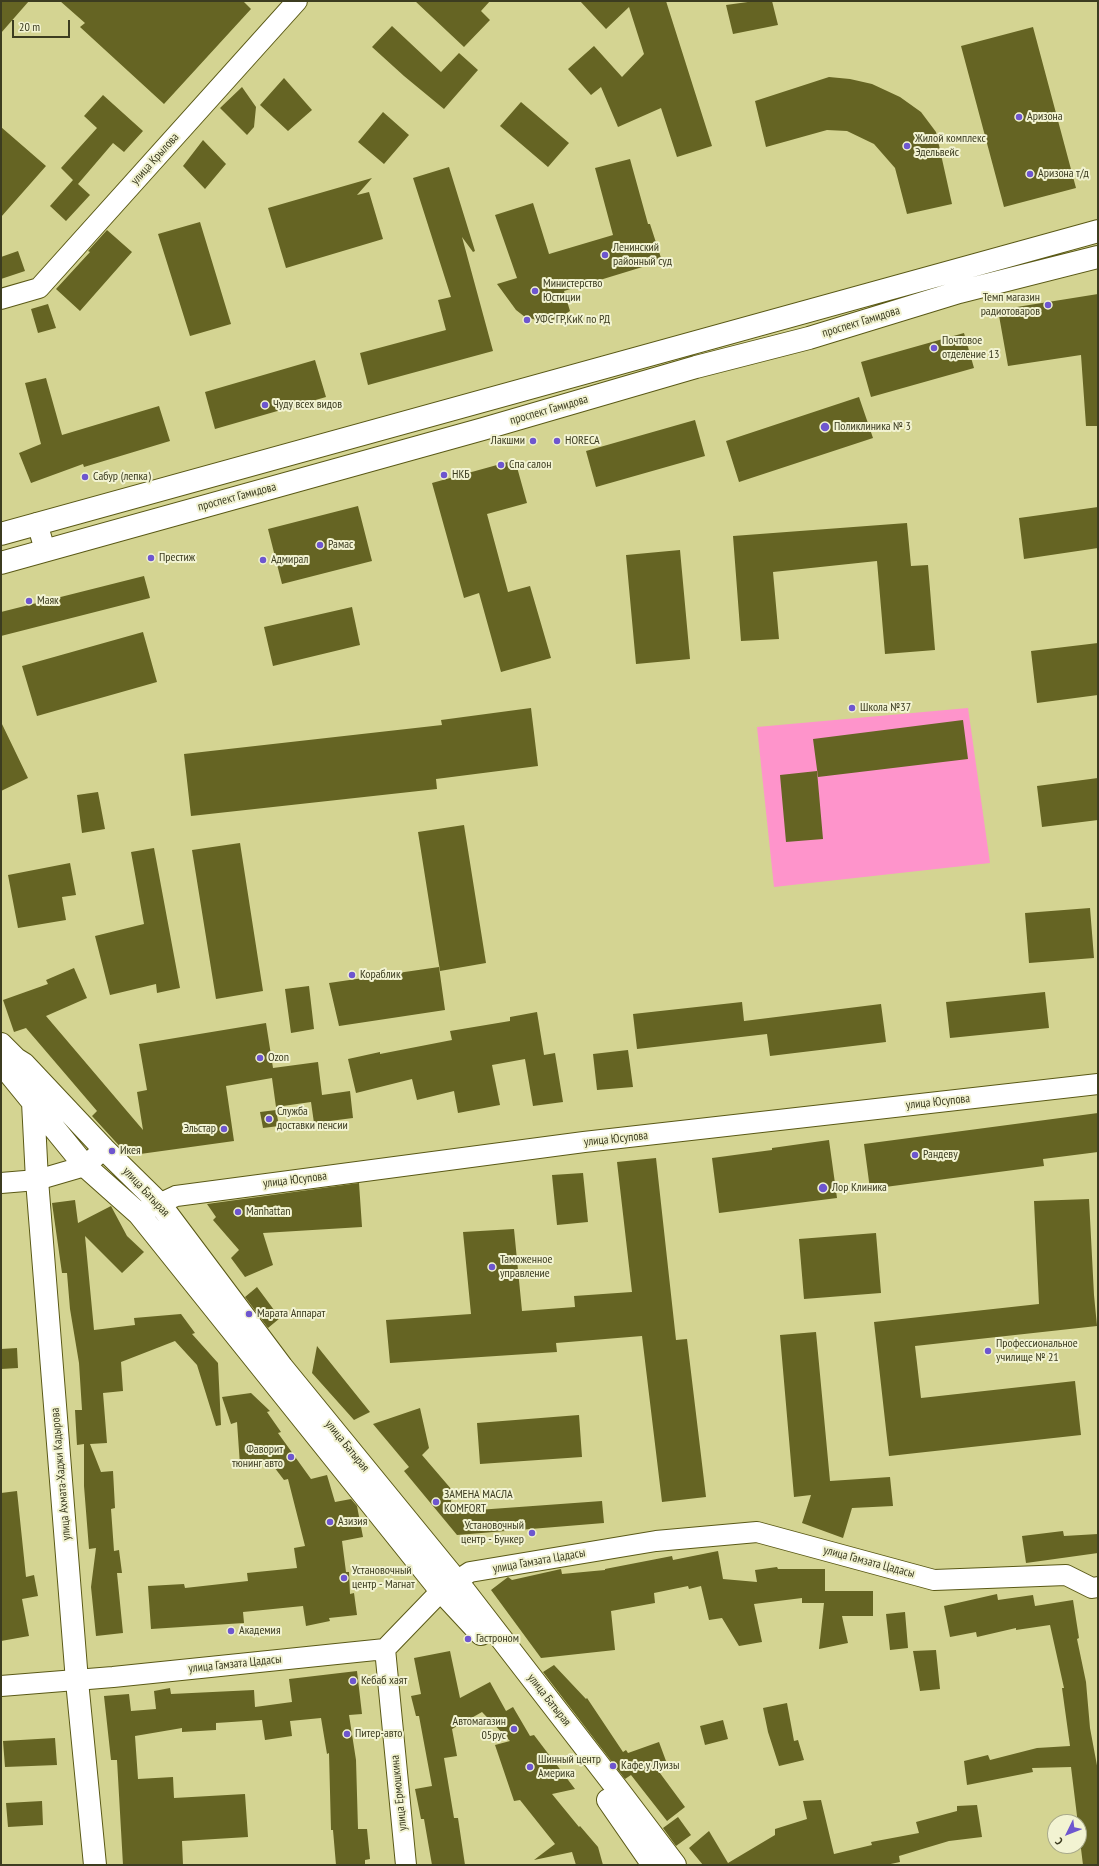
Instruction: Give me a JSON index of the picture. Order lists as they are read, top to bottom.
{
  "streets": {
    "main road": ["проспект Гамидова", "улица Батырая", "улица Ахмата-Хаджи Кадырова"],
    "street": [
      "улица Крылова",
      "улица Юсупова",
      "улица Гамзата Цадасы",
      "улица Ермошкина"
    ]
  },
  "crossings": [
    ["улица Юсупова", "улица Батырая"],
    ["улица Батырая", "улица Ахмата-Хаджи Кадырова"],
    ["улица Батырая", "улица Гамзата Цадасы"],
    ["улица Ахмата-Хаджи Кадырова", "улица Гамзата Цадасы"],
    ["улица Гамзата Цадасы", "улица Ермошкина"]
  ],
  "places": [
    "Аризона",
    "Жилой комплекс Эдельвейс",
    "Аризона т/д",
    "Ленинский районный суд",
    "Министерство Юстиции",
    "Темп магазин радиотоваров",
    "УФС ГР,КиК по РД",
    "Почтовое отделение 13",
    "Чуду всех видов",
    "Поликлиника № 3",
    "Лакшми",
    "HORECA",
    "Спа салон",
    "НКБ",
    "Сабур (лепка)",
    "Рамас",
    "Престиж",
    "Адмирал",
    "Маяк",
    "Школа №37",
    "Кораблик",
    "Ozon",
    "Служба доставки пенсии",
    "Эльстар",
    "Икея",
    "Рандеву",
    "Лор Клиника",
    "Manhattan",
    "Таможенное управление",
    "Марата Аппарат",
    "Профессиональное училище № 21",
    "Фаворит тюнинг авто",
    "ЗАМЕНА МАСЛА KOMFORT",
    "Азизия",
    "Установочный центр - Бункер",
    "Установочный центр - Магнат",
    "Академия",
    "Гастроном",
    "Кебаб хаят",
    "Автомагазин 05рус",
    "Питер-авто",
    "Кафе у Луизы",
    "Шинный центр Америка"
  ],
  "scale_bar": "20 m",
  "north": "bottom left"
}
